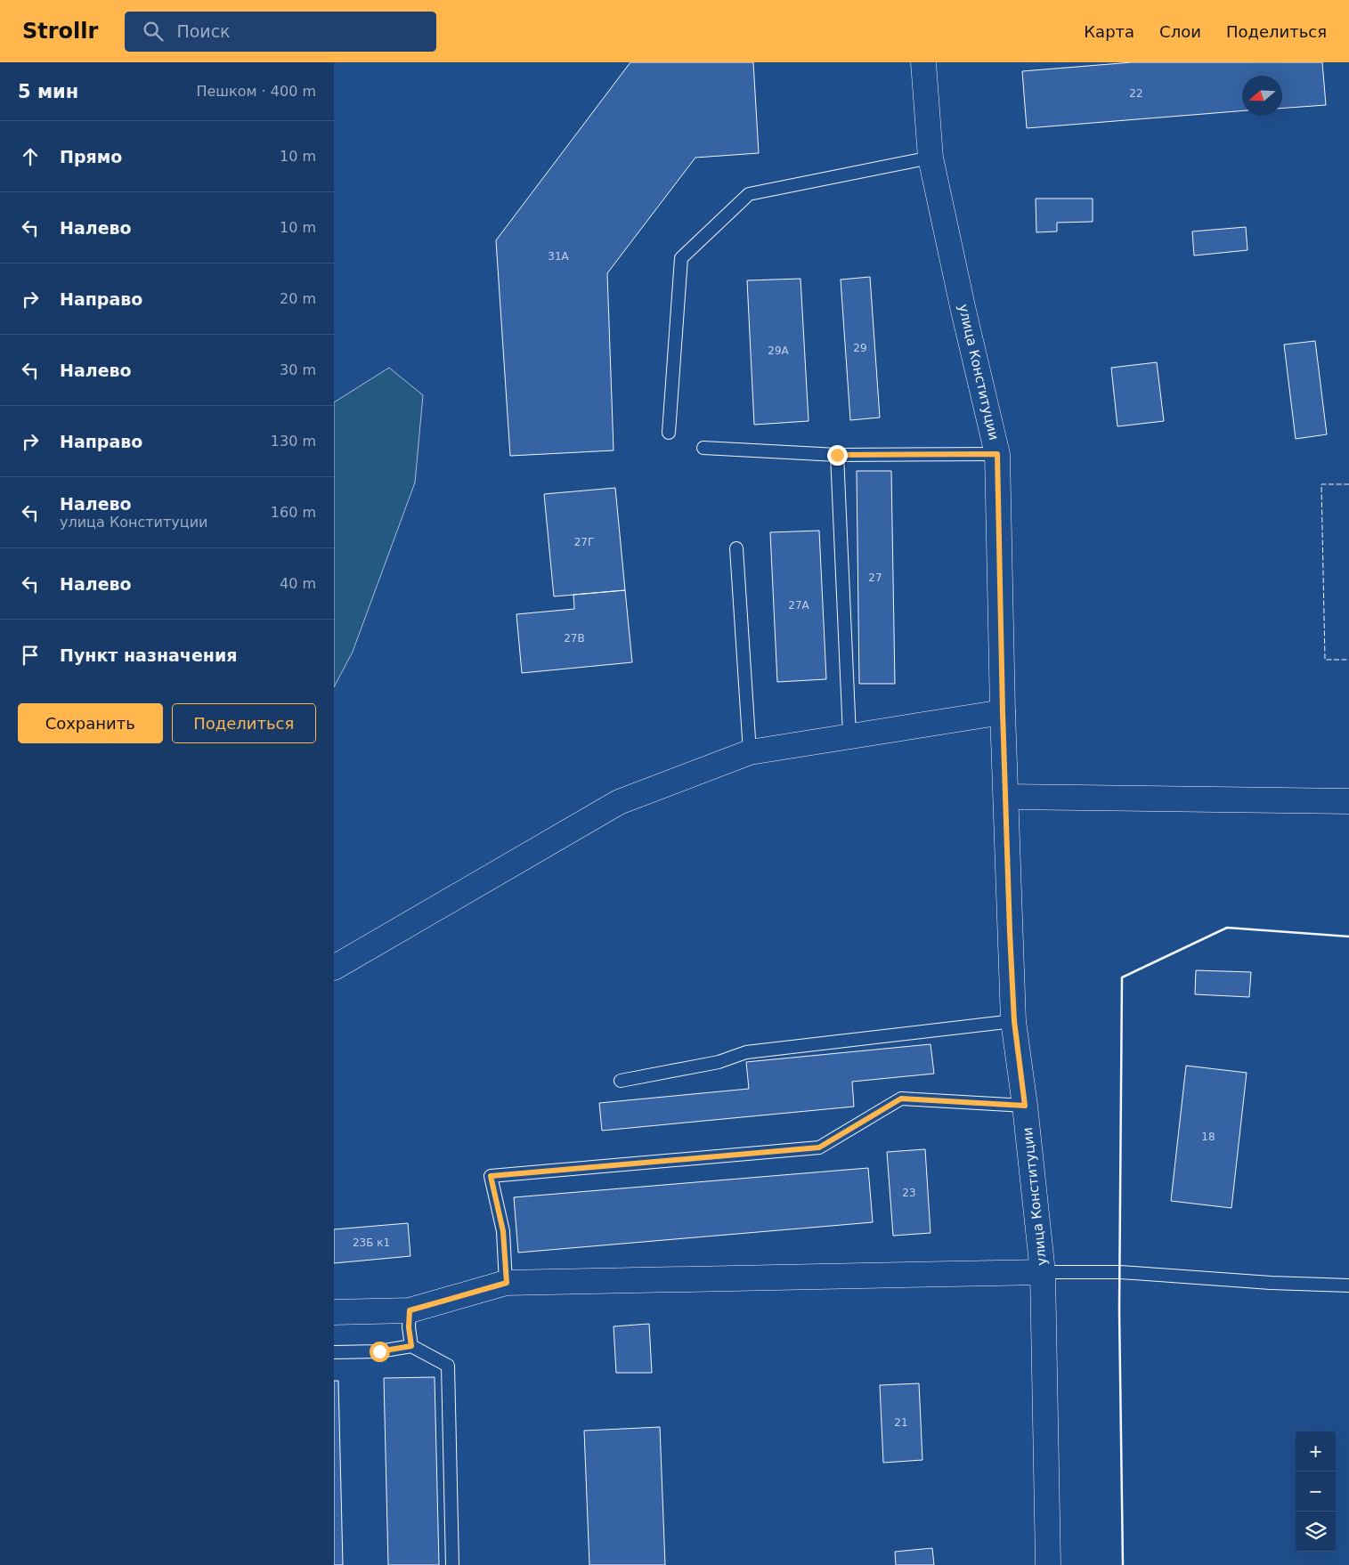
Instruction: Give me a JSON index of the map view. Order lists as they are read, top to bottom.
{
  "streets": {
    "street": ["улица Конституции"]
  },
  "house_numbers": [
    "22",
    "31А",
    "29",
    "29А",
    "27Г",
    "27",
    "27А",
    "27В",
    "18",
    "23",
    "23Б к1",
    "21"
  ],
  "north": "left",
  "page": {
    "header": "Strollr",
    "search": "Поиск",
    "nav": ["Карта", "Слои", "Поделиться"],
    "heading": ["5 мин", "Пешком · 400 m"],
    "list": [
      ["Прямо", "10 m"],
      ["Налево", "10 m"],
      ["Направо", "20 m"],
      ["Налево", "30 m"],
      ["Направо", "130 m"],
      ["Налево", "улица Конституции", "160 m"],
      ["Налево", "40 m"],
      "Пункт назначения"
    ],
    "buttons": ["Сохранить", "Поделиться"],
    "map_buttons": ["+", "−"]
  }
}
